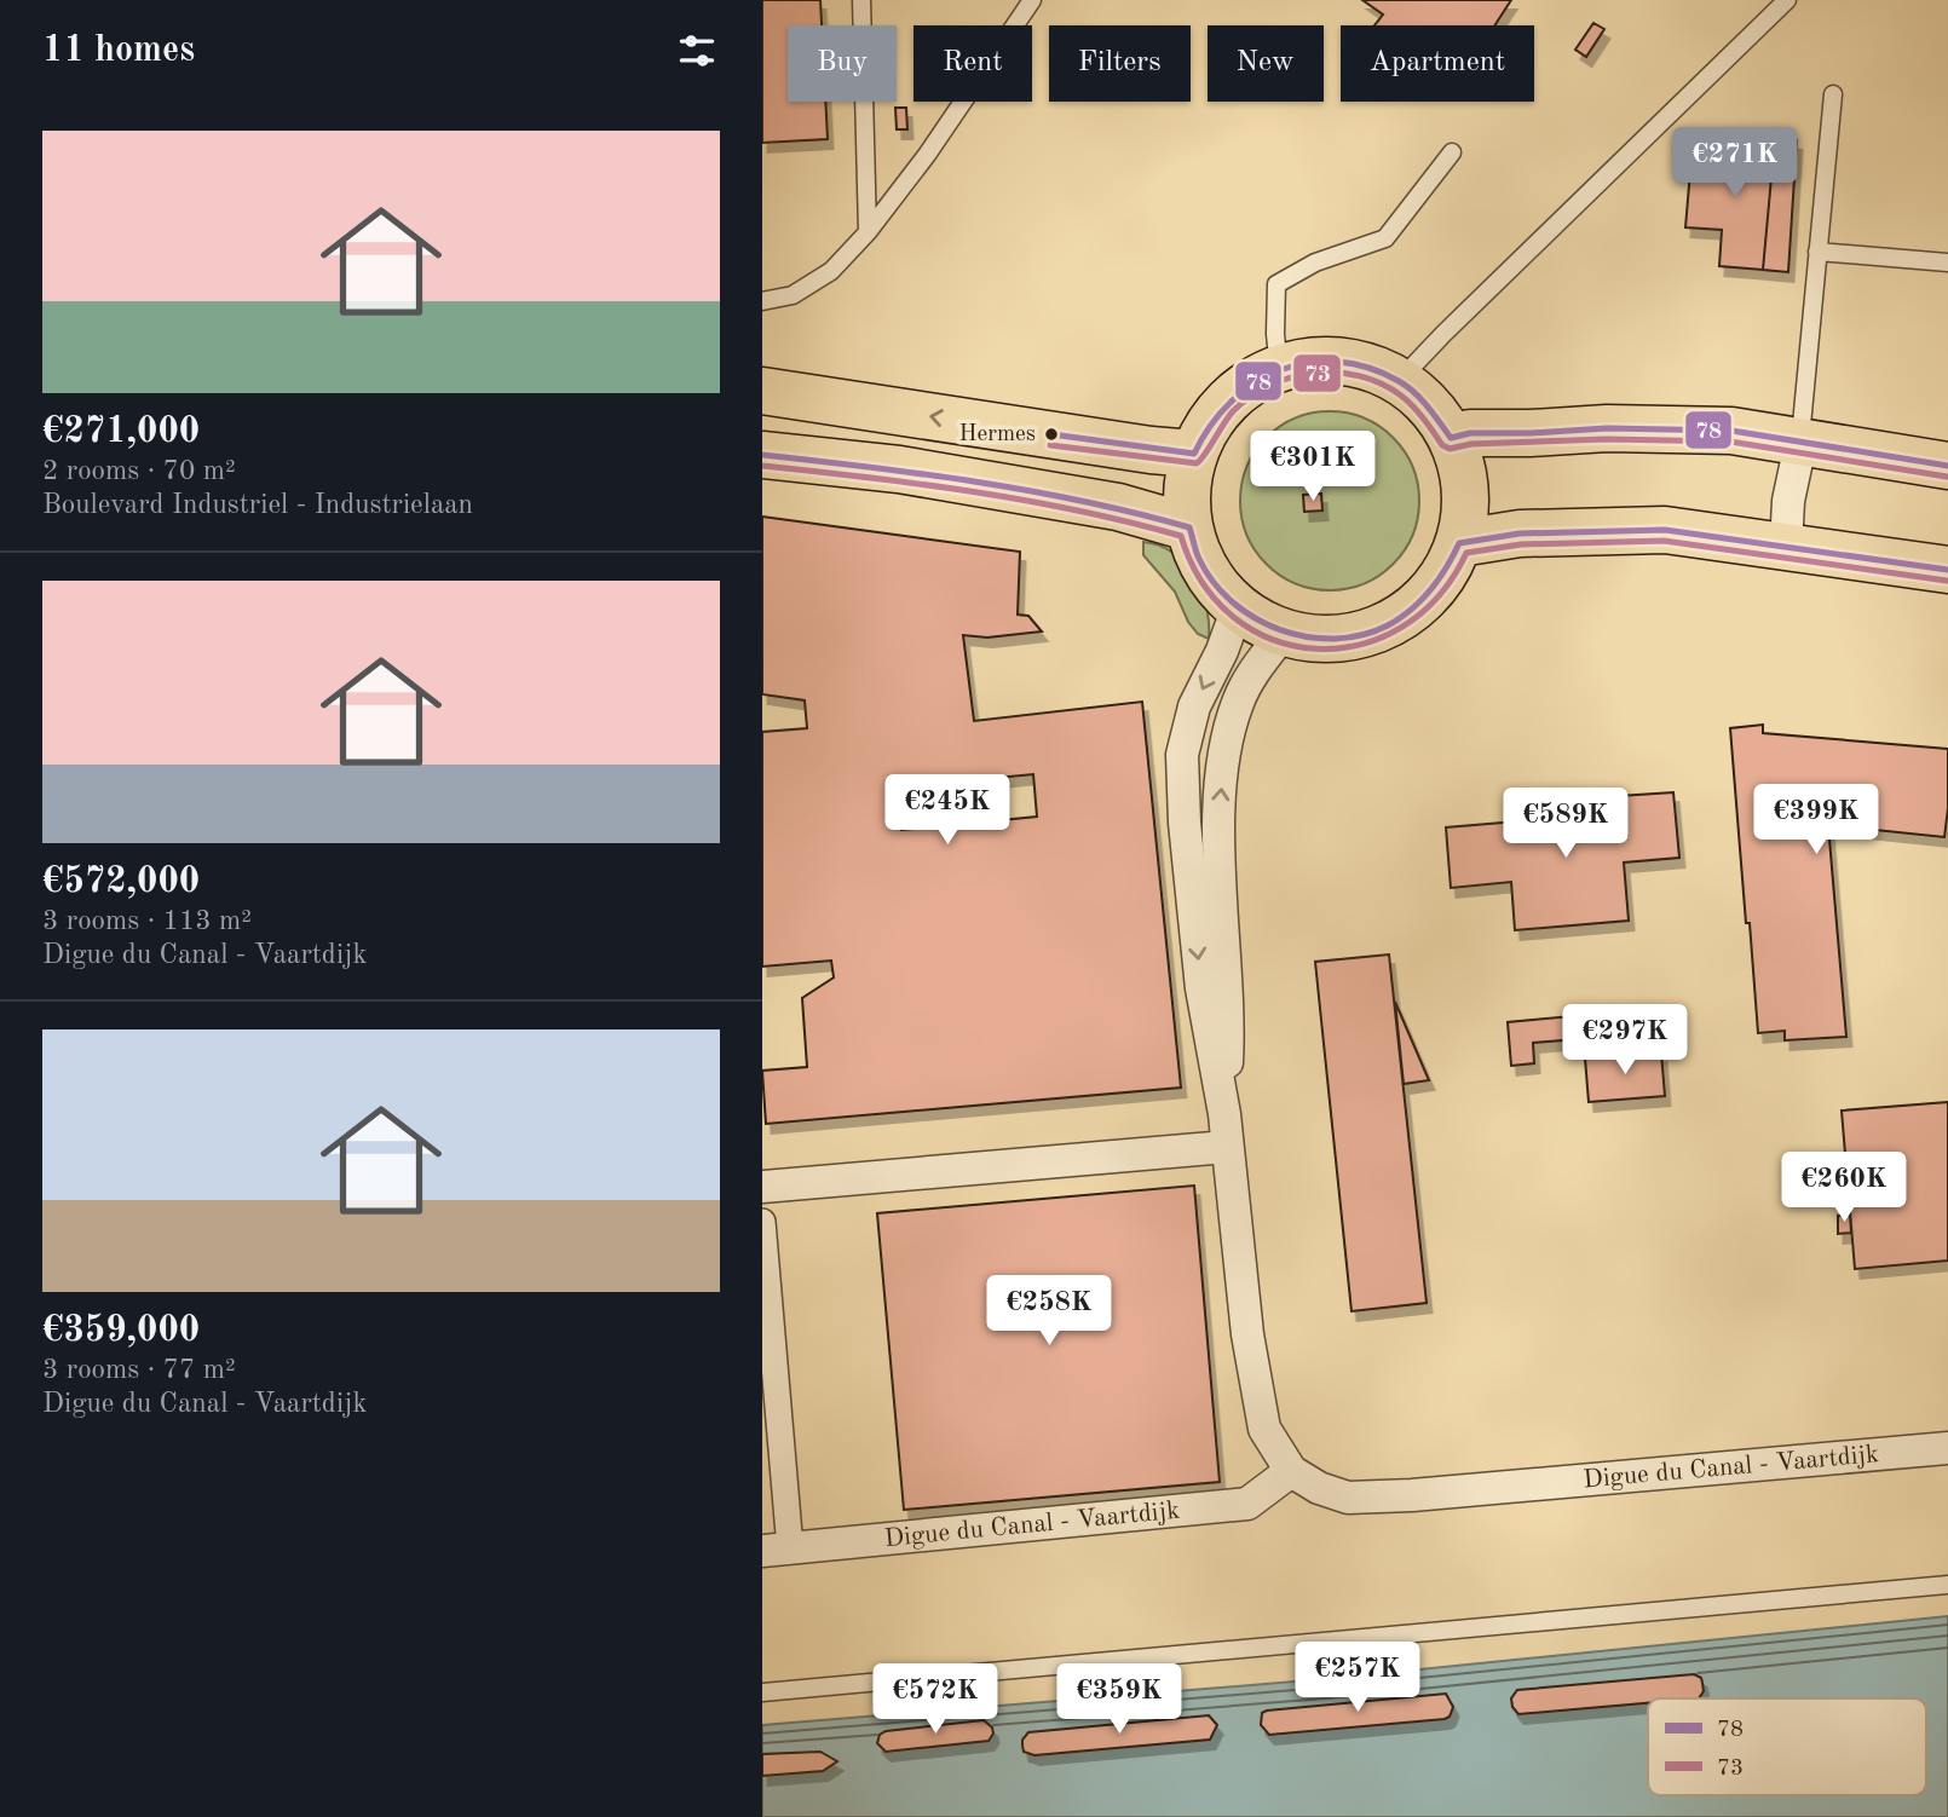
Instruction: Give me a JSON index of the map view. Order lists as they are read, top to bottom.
{
  "streets": {
    "street": ["Digue du Canal - Vaartdijk"]
  },
  "places": ["Hermes"],
  "lines": ["transit line 78", "transit line 73"],
  "legend": ["78", "73"],
  "page": {
    "heading": "11 homes",
    "chip": [
      "Buy",
      "Rent",
      "Filters",
      "New",
      "Apartment"
    ],
    "list": [
      {
        "name": "€271,000",
        "note": "2 rooms · 70 m² · Boulevard Industriel - Industrielaan"
      },
      {
        "name": "€572,000",
        "note": "3 rooms · 113 m² · Digue du Canal - Vaartdijk"
      },
      {
        "name": "€359,000",
        "note": "3 rooms · 77 m² · Digue du Canal - Vaartdijk"
      }
    ],
    "price": [
      "€271K",
      "€301K",
      "€245K",
      "€399K",
      "€589K",
      "€297K",
      "€260K",
      "€258K",
      "€257K",
      "€572K",
      "€359K"
    ]
  }
}
